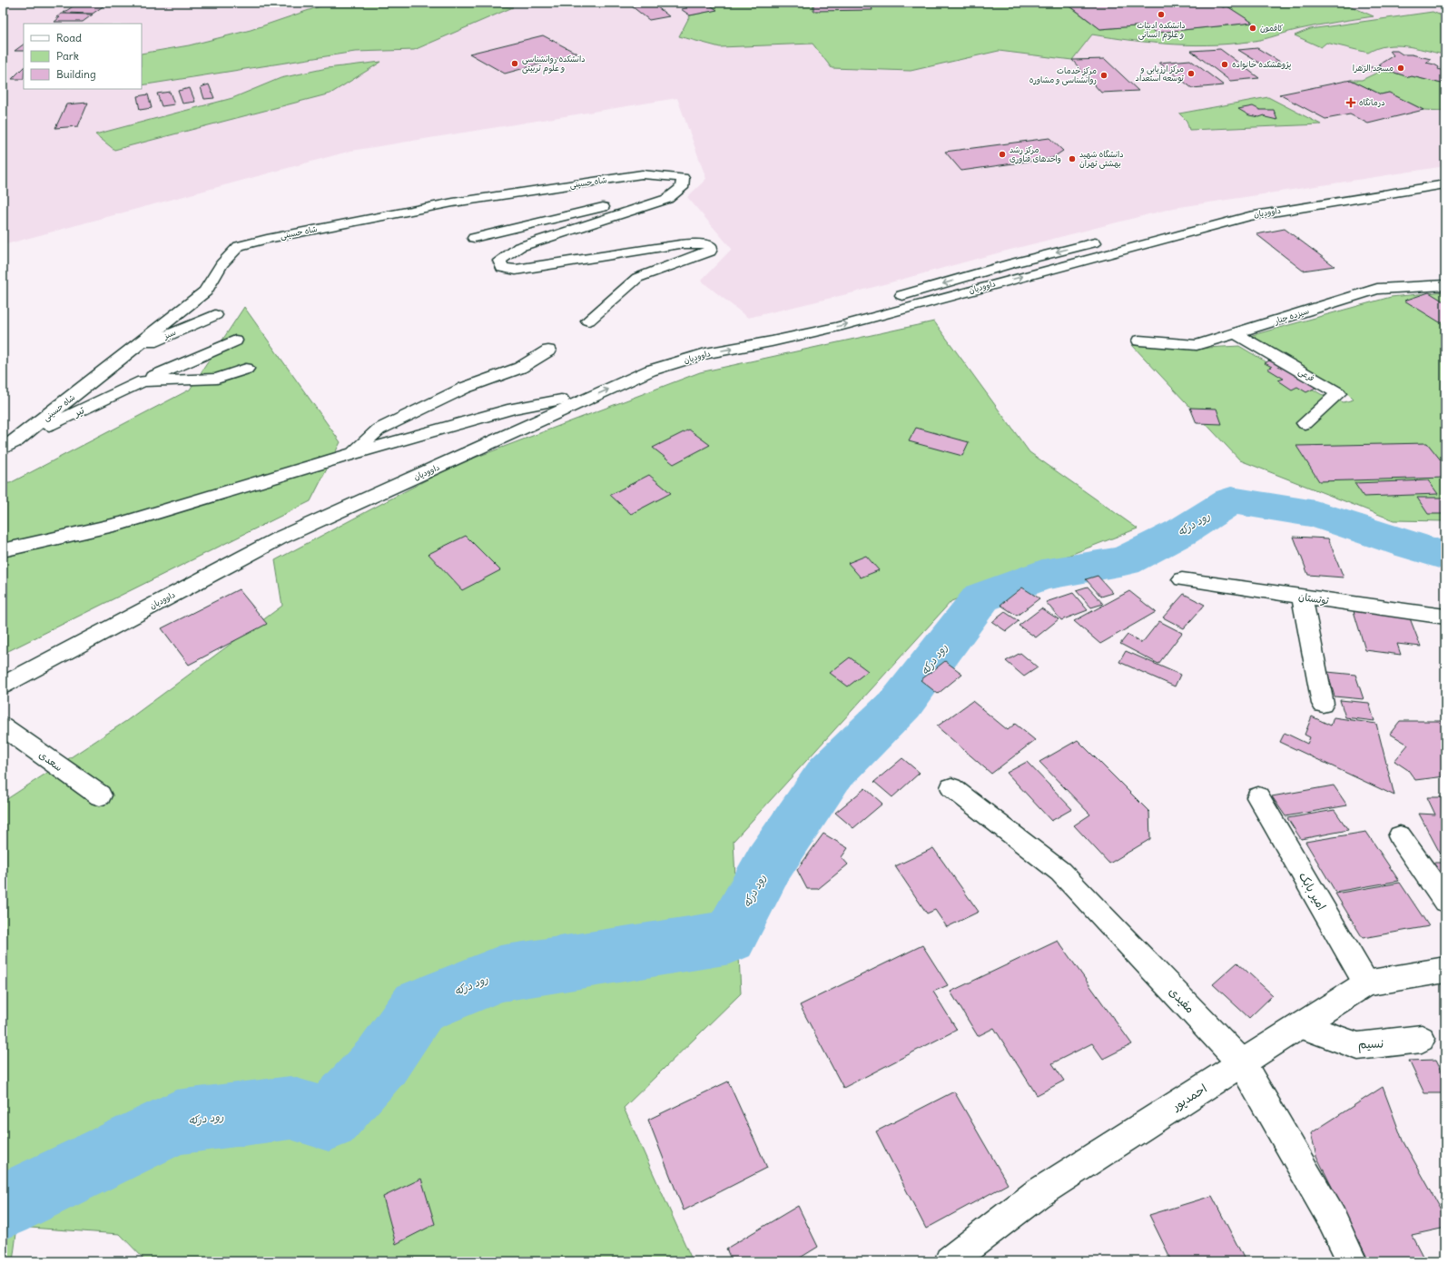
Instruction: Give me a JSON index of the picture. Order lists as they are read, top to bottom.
{
  "streets": {
    "street": [
      "شاه حسینی",
      "داوودیان",
      "سیزده چنار",
      "سبز",
      "فرعی",
      "تیر",
      "توتستان",
      "سعدی",
      "امیر بابک",
      "مفیدی",
      "نسیم",
      "احمدپور"
    ]
  },
  "crossings": [
    ["شاه حسینی", "سبز"],
    ["شاه حسینی", "تیر"],
    ["سیزده چنار", "فرعی"],
    ["امیر بابک", "احمدپور"],
    ["مفیدی", "احمدپور"],
    ["نسیم", "احمدپور"]
  ],
  "water": ["رود درکه"],
  "places": {
    "other": [
      "دانشکده ادبیات و علوم انسانی",
      "کافمون",
      "دانشکده روانشناسی و علوم تربیتی",
      "پژوهشکده خانواده",
      "مسجد الزهرا",
      "مرکز ارزیابی و توسعه استعداد",
      "مرکز خدمات روانشناسی و مشاوره",
      "مرکز رشد واحدهای فناوری",
      "دانشگاه شهید بهشتی تهران"
    ],
    "health": ["درمانگاه"]
  },
  "legend": ["Road", "Park", "Building"]
}
